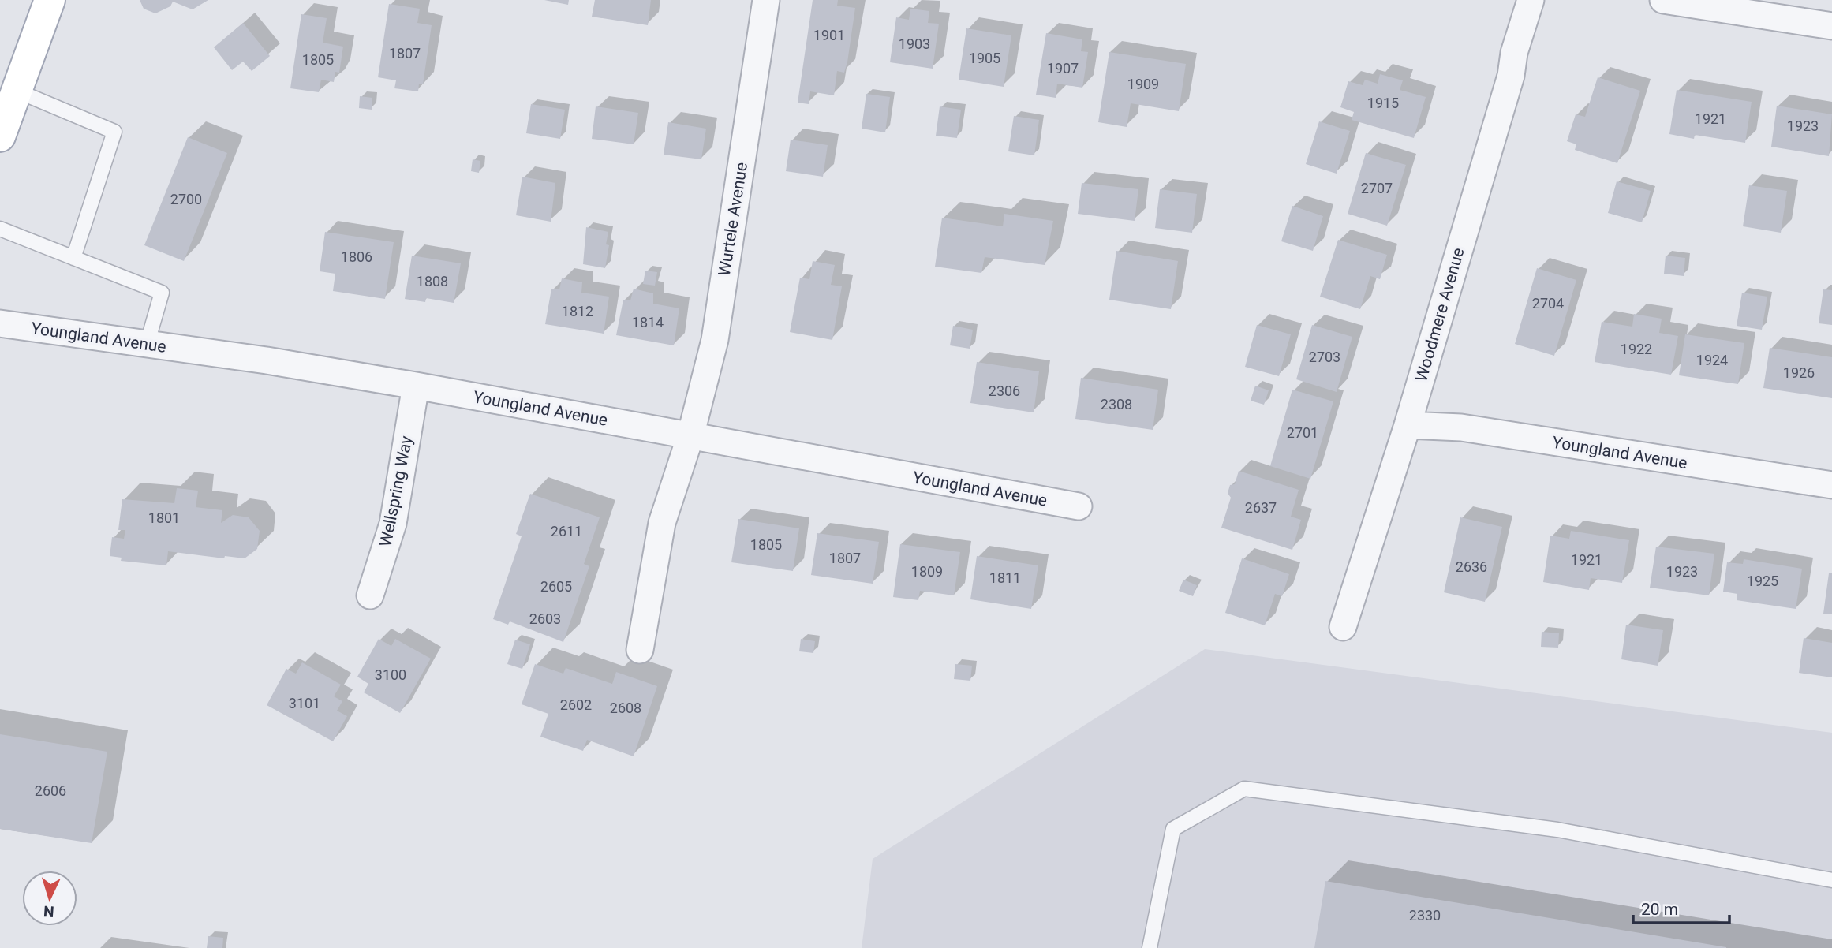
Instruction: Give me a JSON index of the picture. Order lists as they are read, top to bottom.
{
  "streets": {
    "street": [
      "Wurtele Avenue",
      "Woodmere Avenue",
      "Youngland Avenue",
      "Wellspring Way"
    ]
  },
  "crossings": [
    ["Wurtele Avenue", "Youngland Avenue"],
    ["Woodmere Avenue", "Youngland Avenue"],
    ["Youngland Avenue", "Wellspring Way"]
  ],
  "house_numbers": [
    "1901",
    "1903",
    "1807",
    "1905",
    "1805",
    "1907",
    "1909",
    "1915",
    "1921",
    "1923",
    "2707",
    "2700",
    "1806",
    "1808",
    "2704",
    "1812",
    "1814",
    "1922",
    "2703",
    "1924",
    "1926",
    "2306",
    "2308",
    "2701",
    "2637",
    "1801",
    "2611",
    "1805",
    "1807",
    "1921",
    "2636",
    "1809",
    "1923",
    "1811",
    "1925",
    "2605",
    "2603",
    "3100",
    "3101",
    "2602",
    "2608",
    "2606",
    "2330"
  ],
  "scale_bar": "20 m",
  "north": "bottom"
}
